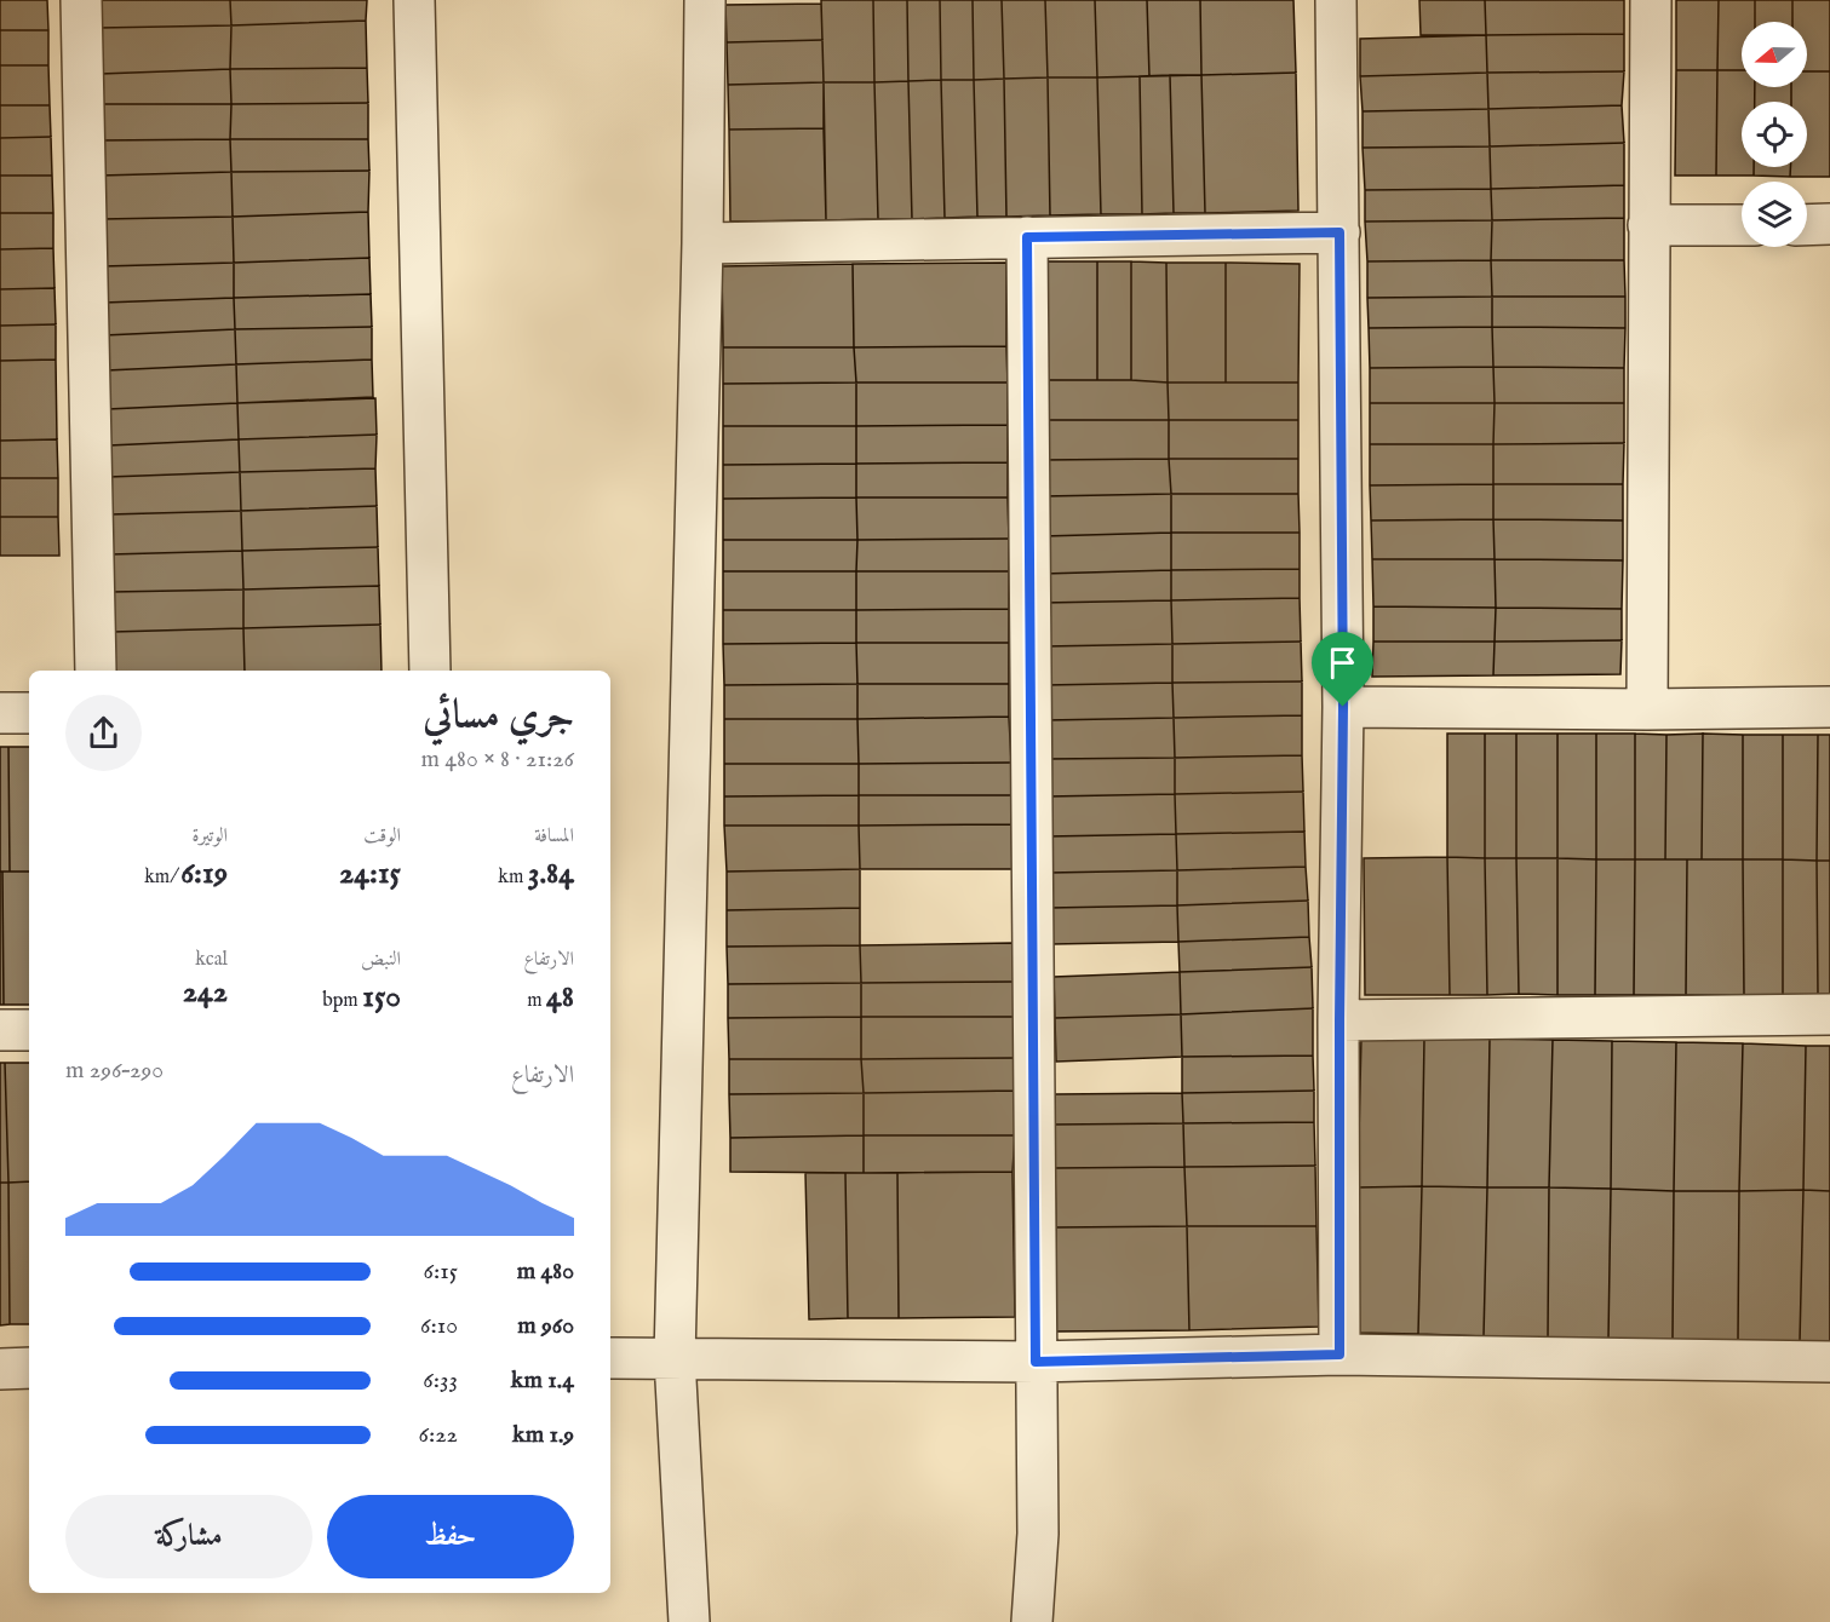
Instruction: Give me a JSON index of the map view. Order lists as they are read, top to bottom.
{
  "north": "left",
  "page": {
    "heading": ["جري مسائي", "21:26 · 8 × 480 m"],
    "stats": [
      ["المسافة", "3.84 km"],
      ["الوقت", "24:15"],
      ["الوتيرة", "6:19 /km"],
      ["الارتفاع", "48 m"],
      ["النبض", "150 bpm"],
      ["kcal", "242"]
    ],
    "chart": ["الارتفاع", "290–296 m"],
    "list": [
      {
        "name": "480 m",
        "note": "6:15"
      },
      {
        "name": "960 m",
        "note": "6:10"
      },
      {
        "name": "1.4 km",
        "note": "6:33"
      },
      {
        "name": "1.9 km",
        "note": "6:22"
      }
    ],
    "buttons": ["حفظ", "مشاركة"]
  }
}
